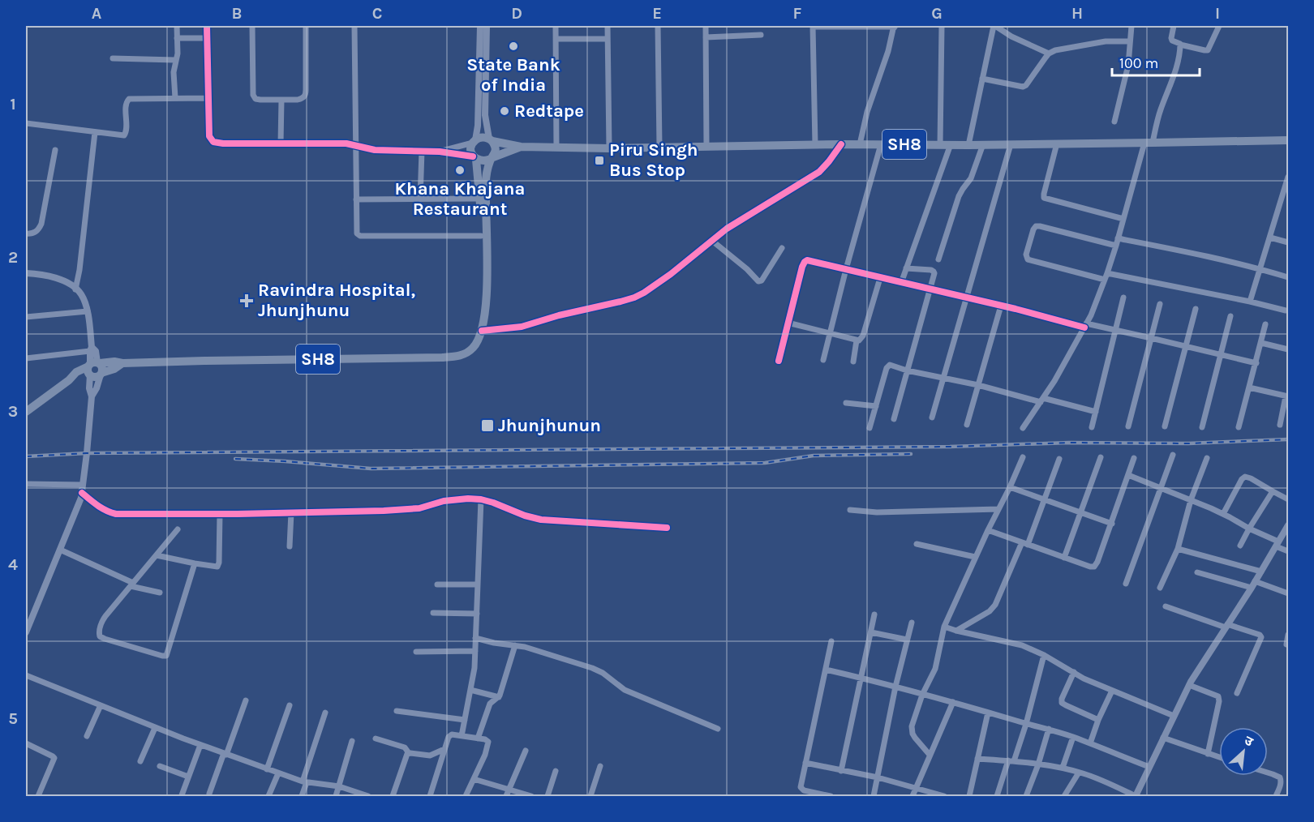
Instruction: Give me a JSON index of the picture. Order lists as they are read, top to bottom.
{
  "streets": {
    "main road": ["SH8"]
  },
  "places": {
    "other": ["State Bank of India", "Redtape", "Khana Khajana Restaurant"],
    "transit": ["Piru Singh Bus Stop", "Jhunjhunun"],
    "health": ["Ravindra Hospital, Jhunjhunu"]
  },
  "scale_bar": "100 m",
  "north": "top right",
  "grid": {
    "columns": [
      "A",
      "B",
      "C",
      "D",
      "E",
      "F",
      "G",
      "H",
      "I"
    ],
    "rows": [
      "1",
      "2",
      "3",
      "4",
      "5"
    ]
  }
}
